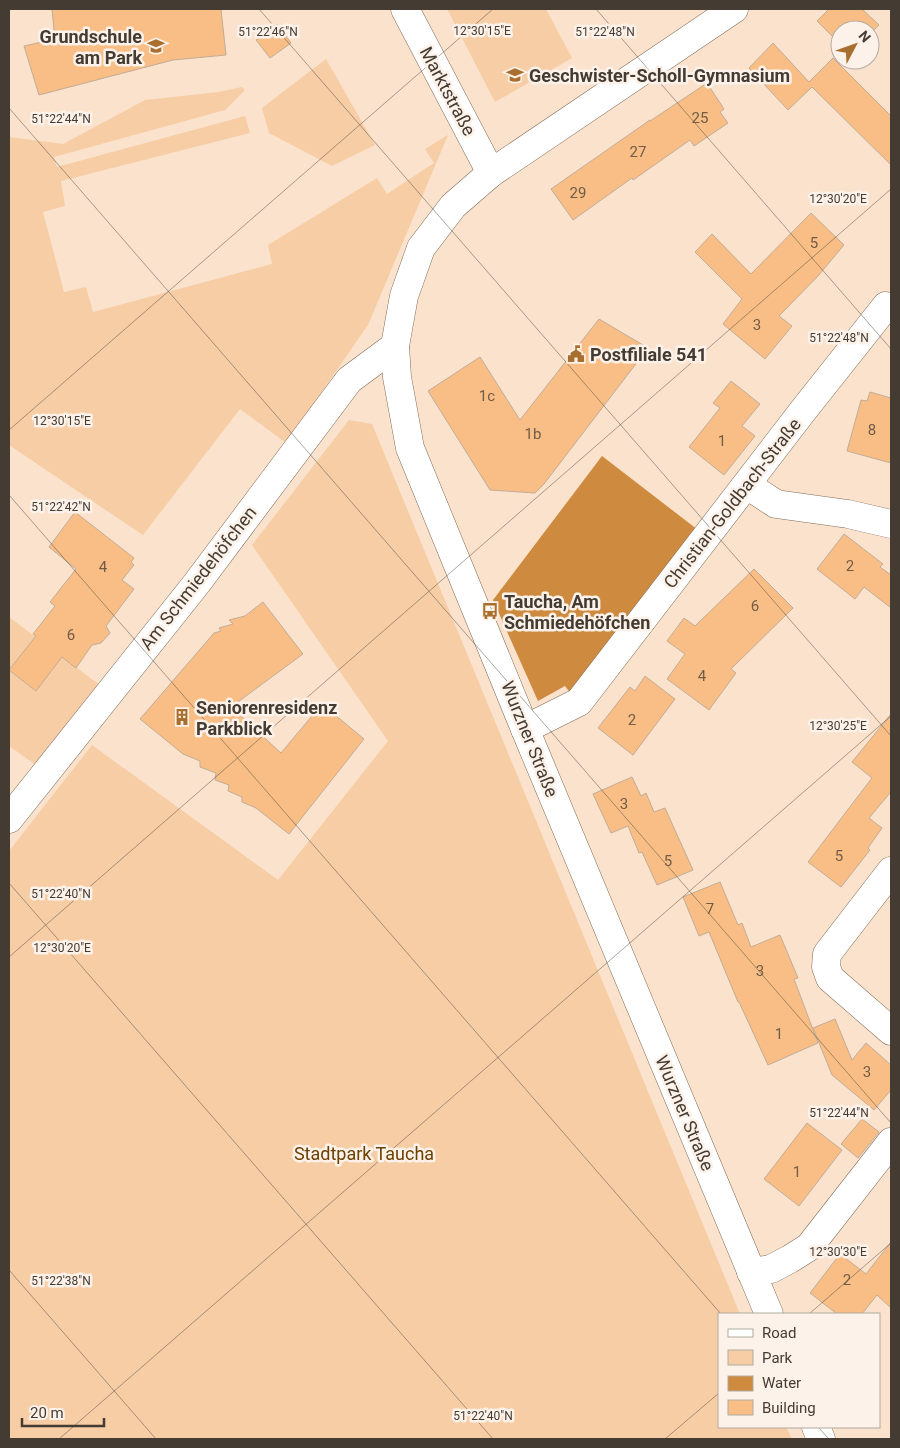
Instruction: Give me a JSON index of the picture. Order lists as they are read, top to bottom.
{
  "streets": {
    "street": [
      "Marktstraße",
      "Christian-Goldbach-Straße",
      "Am Schmiedehöfchen",
      "Wurzner Straße"
    ]
  },
  "crossings": [
    ["Marktstraße", "Wurzner Straße"],
    ["Christian-Goldbach-Straße", "Wurzner Straße"],
    ["Am Schmiedehöfchen", "Wurzner Straße"]
  ],
  "parks": ["Stadtpark Taucha"],
  "places": {
    "school or university": ["Grundschule am Park", "Geschwister-Scholl-Gymnasium"],
    "public building": ["Postfiliale 541"],
    "bus stop": ["Taucha, Am Schmiedehöfchen"],
    "building": ["Seniorenresidenz Parkblick"]
  },
  "house_numbers": [
    "25",
    "27",
    "29",
    "5",
    "3",
    "1c",
    "8",
    "1b",
    "1",
    "2",
    "4",
    "6",
    "6",
    "4",
    "2",
    "3",
    "5",
    "5",
    "7",
    "3",
    "1",
    "3",
    "1",
    "2"
  ],
  "legend": [
    "Road",
    "Park",
    "Water",
    "Building"
  ],
  "scale_bar": "20 m",
  "north": "top right",
  "coordinates": [
    "12°30'15\"E",
    "51°22'46\"N",
    "51°22'48\"N",
    "51°22'44\"N",
    "12°30'20\"E",
    "51°22'42\"N",
    "12°30'25\"E",
    "51°22'40\"N",
    "12°30'30\"E",
    "51°22'38\"N"
  ]
}
